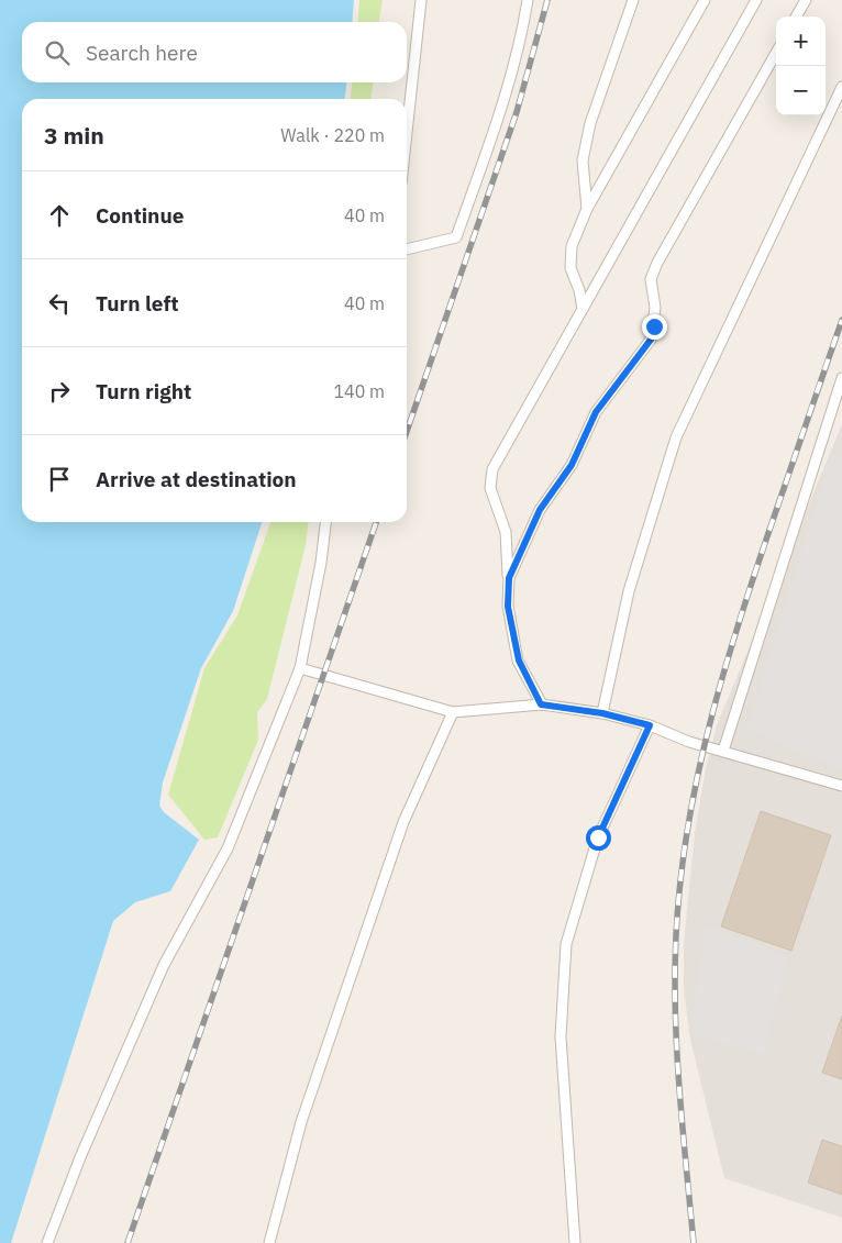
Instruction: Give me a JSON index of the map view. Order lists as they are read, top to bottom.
{
  "page": {
    "map_buttons": ["+", "−"],
    "search": "Search here",
    "heading": ["3 min", "Walk · 220 m"],
    "list": [
      ["Continue", "40 m"],
      ["Turn left", "40 m"],
      ["Turn right", "140 m"],
      "Arrive at destination"
    ]
  }
}
